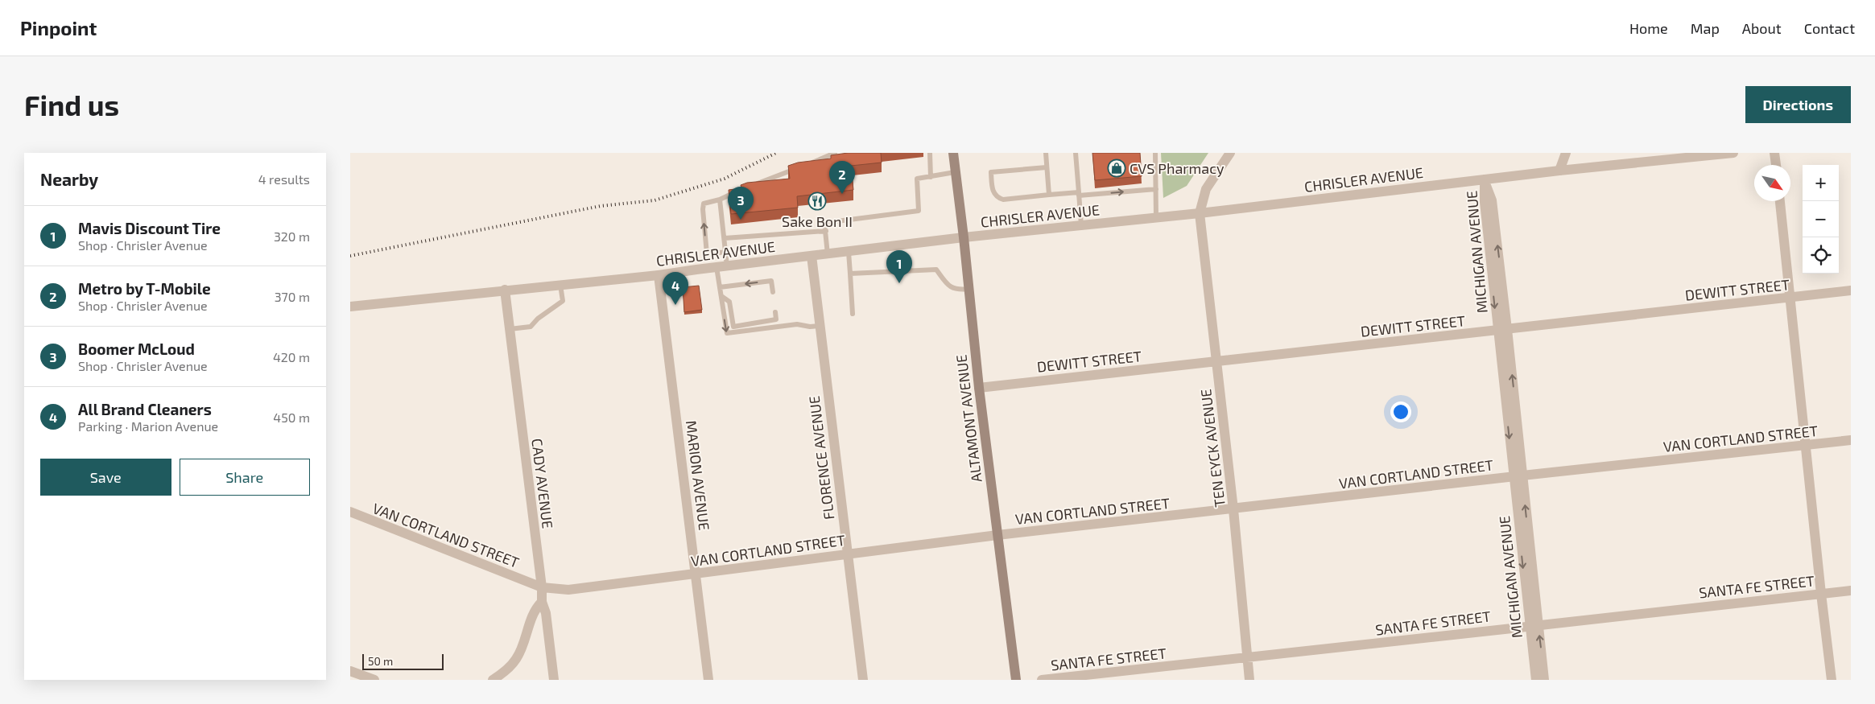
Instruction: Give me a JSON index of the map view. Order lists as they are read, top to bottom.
{
  "streets": {
    "main road": ["ALTAMONT AVENUE"],
    "street": [
      "CHRISLER AVENUE",
      "MICHIGAN AVENUE",
      "DEWITT STREET",
      "VAN CORTLAND STREET",
      "TEN EYCK AVENUE",
      "FLORENCE AVENUE",
      "MARION AVENUE",
      "CADY AVENUE",
      "SANTA FE STREET"
    ]
  },
  "crossings": [
    ["CHRISLER AVENUE", "MICHIGAN AVENUE"],
    ["CHRISLER AVENUE", "ALTAMONT AVENUE"],
    ["CHRISLER AVENUE", "TEN EYCK AVENUE"],
    ["CHRISLER AVENUE", "FLORENCE AVENUE"],
    ["CHRISLER AVENUE", "MARION AVENUE"],
    ["CHRISLER AVENUE", "CADY AVENUE"],
    ["MICHIGAN AVENUE", "DEWITT STREET"],
    ["MICHIGAN AVENUE", "VAN CORTLAND STREET"],
    ["MICHIGAN AVENUE", "SANTA FE STREET"],
    ["DEWITT STREET", "ALTAMONT AVENUE"],
    ["DEWITT STREET", "TEN EYCK AVENUE"],
    ["ALTAMONT AVENUE", "VAN CORTLAND STREET"],
    ["VAN CORTLAND STREET", "TEN EYCK AVENUE"],
    ["VAN CORTLAND STREET", "FLORENCE AVENUE"],
    ["VAN CORTLAND STREET", "MARION AVENUE"],
    ["VAN CORTLAND STREET", "CADY AVENUE"],
    ["TEN EYCK AVENUE", "SANTA FE STREET"]
  ],
  "places": {
    "shop": ["CVS Pharmacy"],
    "restaurant": ["Sake Bon II"]
  },
  "scale_bar": "50 m",
  "north": "bottom right",
  "page": {
    "header": "Pinpoint",
    "nav": [
      "Home",
      "Map",
      "About",
      "Contact"
    ],
    "buttons": [
      "Directions",
      ["Save", "Share"]
    ],
    "title": "Find us",
    "heading": ["Nearby", "4 results"],
    "pins": [
      "2",
      "3",
      "1",
      "4"
    ],
    "map_buttons": ["+", "−"],
    "list": [
      {
        "mark": "1",
        "name": "Mavis Discount Tire",
        "note": "Shop · Chrisler Avenue",
        "value": "320 m"
      },
      {
        "mark": "2",
        "name": "Metro by T-Mobile",
        "note": "Shop · Chrisler Avenue",
        "value": "370 m"
      },
      {
        "mark": "3",
        "name": "Boomer McLoud",
        "note": "Shop · Chrisler Avenue",
        "value": "420 m"
      },
      {
        "mark": "4",
        "name": "All Brand Cleaners",
        "note": "Parking · Marion Avenue",
        "value": "450 m"
      }
    ],
    "scale": "50 m"
  }
}
